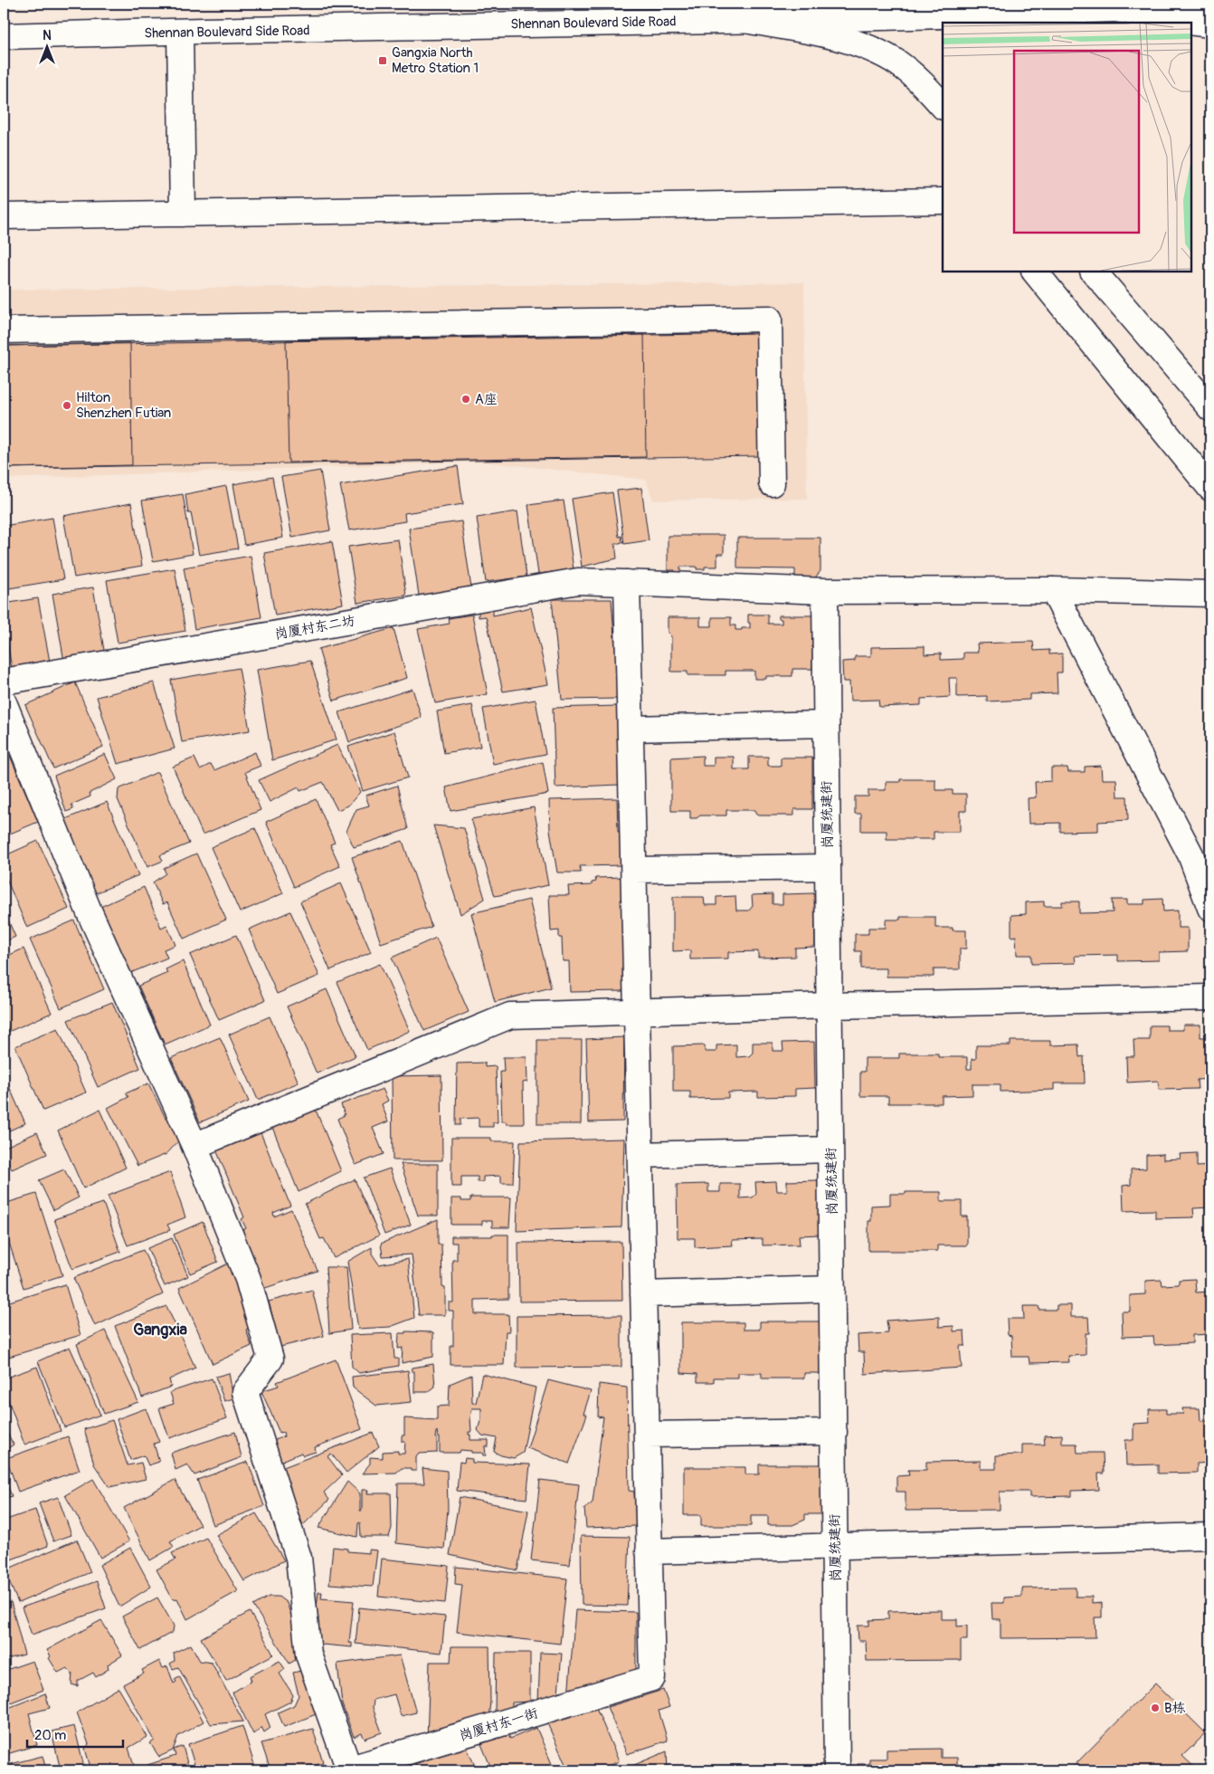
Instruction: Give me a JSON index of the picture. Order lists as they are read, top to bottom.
{
  "streets": {
    "main road": [
      "Shennan Boulevard Side Road",
      "岗厦村东二坊",
      "岗厦统建街",
      "岗厦村东一街"
    ]
  },
  "crossings": [
    ["岗厦村东二坊", "岗厦统建街"]
  ],
  "districts": ["Gangxia"],
  "places": {
    "transit": ["Gangxia North Metro Station 1"],
    "other": ["A座", "Hilton Shenzhen Futian", "B栋"]
  },
  "scale_bar": "20 m",
  "north": "top"
}
